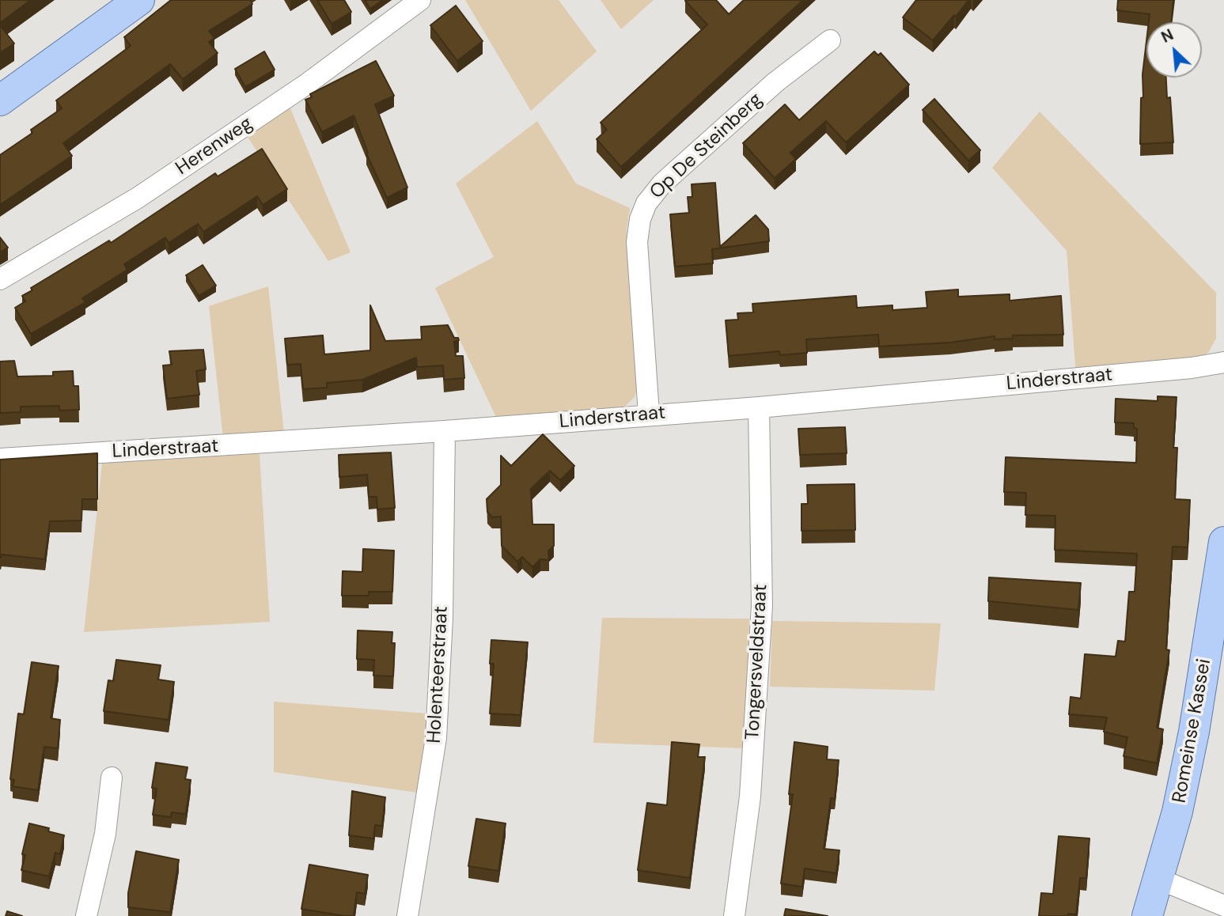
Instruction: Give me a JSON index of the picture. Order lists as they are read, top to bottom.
{
  "streets": {
    "main road": ["Romeinse Kassei"],
    "street": [
      "Herenweg",
      "Op De Steinberg",
      "Linderstraat",
      "Tongersveldstraat",
      "Holenteerstraat"
    ]
  },
  "crossings": [
    ["Op De Steinberg", "Linderstraat"],
    ["Linderstraat", "Tongersveldstraat"],
    ["Linderstraat", "Holenteerstraat"]
  ],
  "north": "top left"
}
